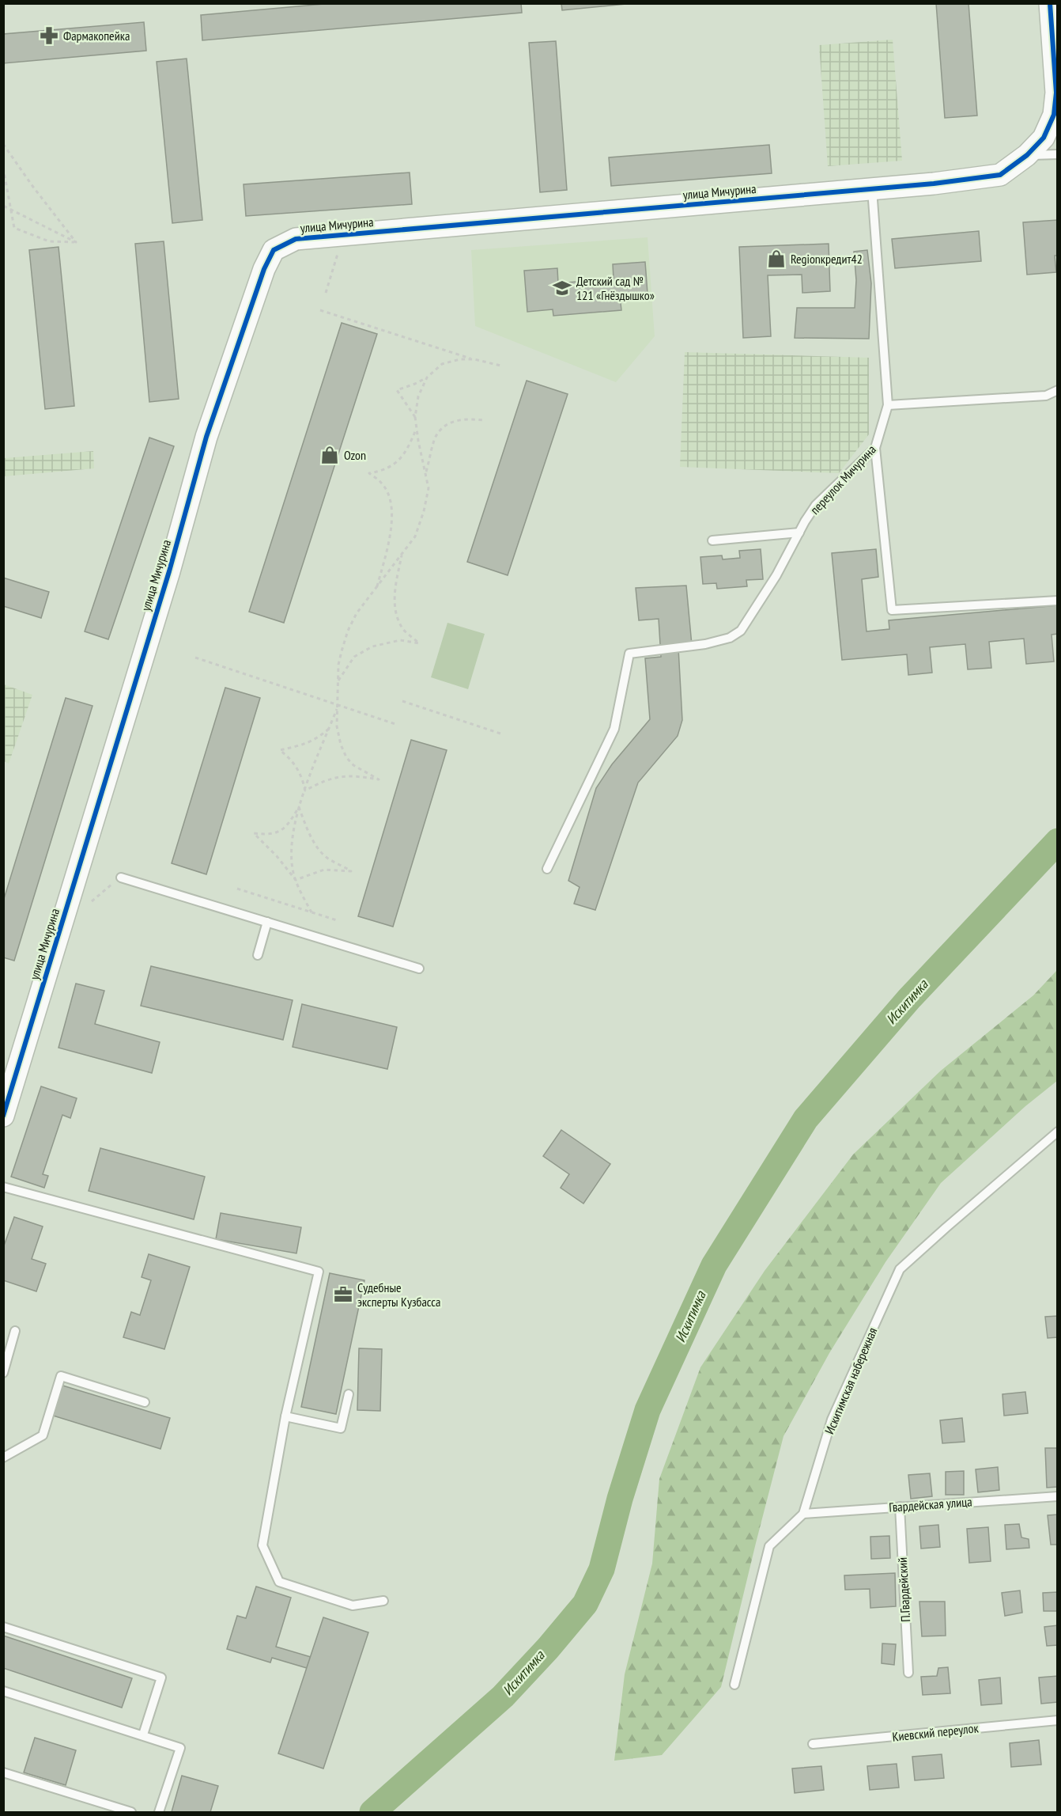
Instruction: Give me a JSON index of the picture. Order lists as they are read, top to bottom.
{
  "streets": {
    "street": ["улица Мичурина"],
    "lane": [
      "переулок Мичурина",
      "Искитимская набережная",
      "Гвардейская улица",
      "П.Гвардейский",
      "Киевский переулок"
    ]
  },
  "crossings": [
    ["улица Мичурина", "переулок Мичурина"],
    ["Искитимская набережная", "Гвардейская улица"],
    ["Гвардейская улица", "П.Гвардейский"]
  ],
  "water": ["Искитимка"],
  "places": {
    "pharmacy": ["Фармакопейка"],
    "shop": ["Regionкредит42", "Ozon"],
    "school or university": ["Детский сад № 121 «Гнёздышко»"],
    "office": ["Судебные эксперты Кузбасса"]
  }
}
